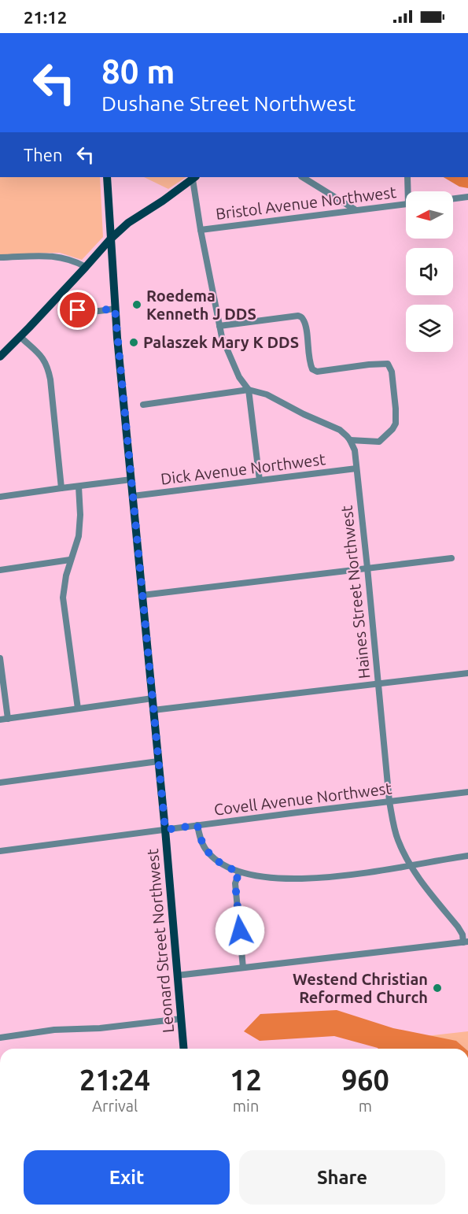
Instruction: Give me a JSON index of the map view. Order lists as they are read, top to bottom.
{
  "streets": {
    "main road": ["Leonard Street Northwest"],
    "street": [
      "Bristol Avenue Northwest",
      "Dick Avenue Northwest",
      "Haines Street Northwest",
      "Covell Avenue Northwest"
    ]
  },
  "crossings": [
    ["Dick Avenue Northwest", "Haines Street Northwest"],
    ["Dick Avenue Northwest", "Leonard Street Northwest"],
    ["Haines Street Northwest", "Covell Avenue Northwest"],
    ["Covell Avenue Northwest", "Leonard Street Northwest"]
  ],
  "places": ["Roedema Kenneth J DDS", "Palaszek Mary K DDS", "Westend Christian Reformed Church"],
  "north": "left",
  "page": {
    "status": "21:12",
    "turn": ["80 m", "Dushane Street Northwest"],
    "then": "Then",
    "eta": [
      "21:24",
      "Arrival",
      "12",
      "min",
      "960",
      "m"
    ],
    "buttons": ["Exit", "Share"]
  }
}
